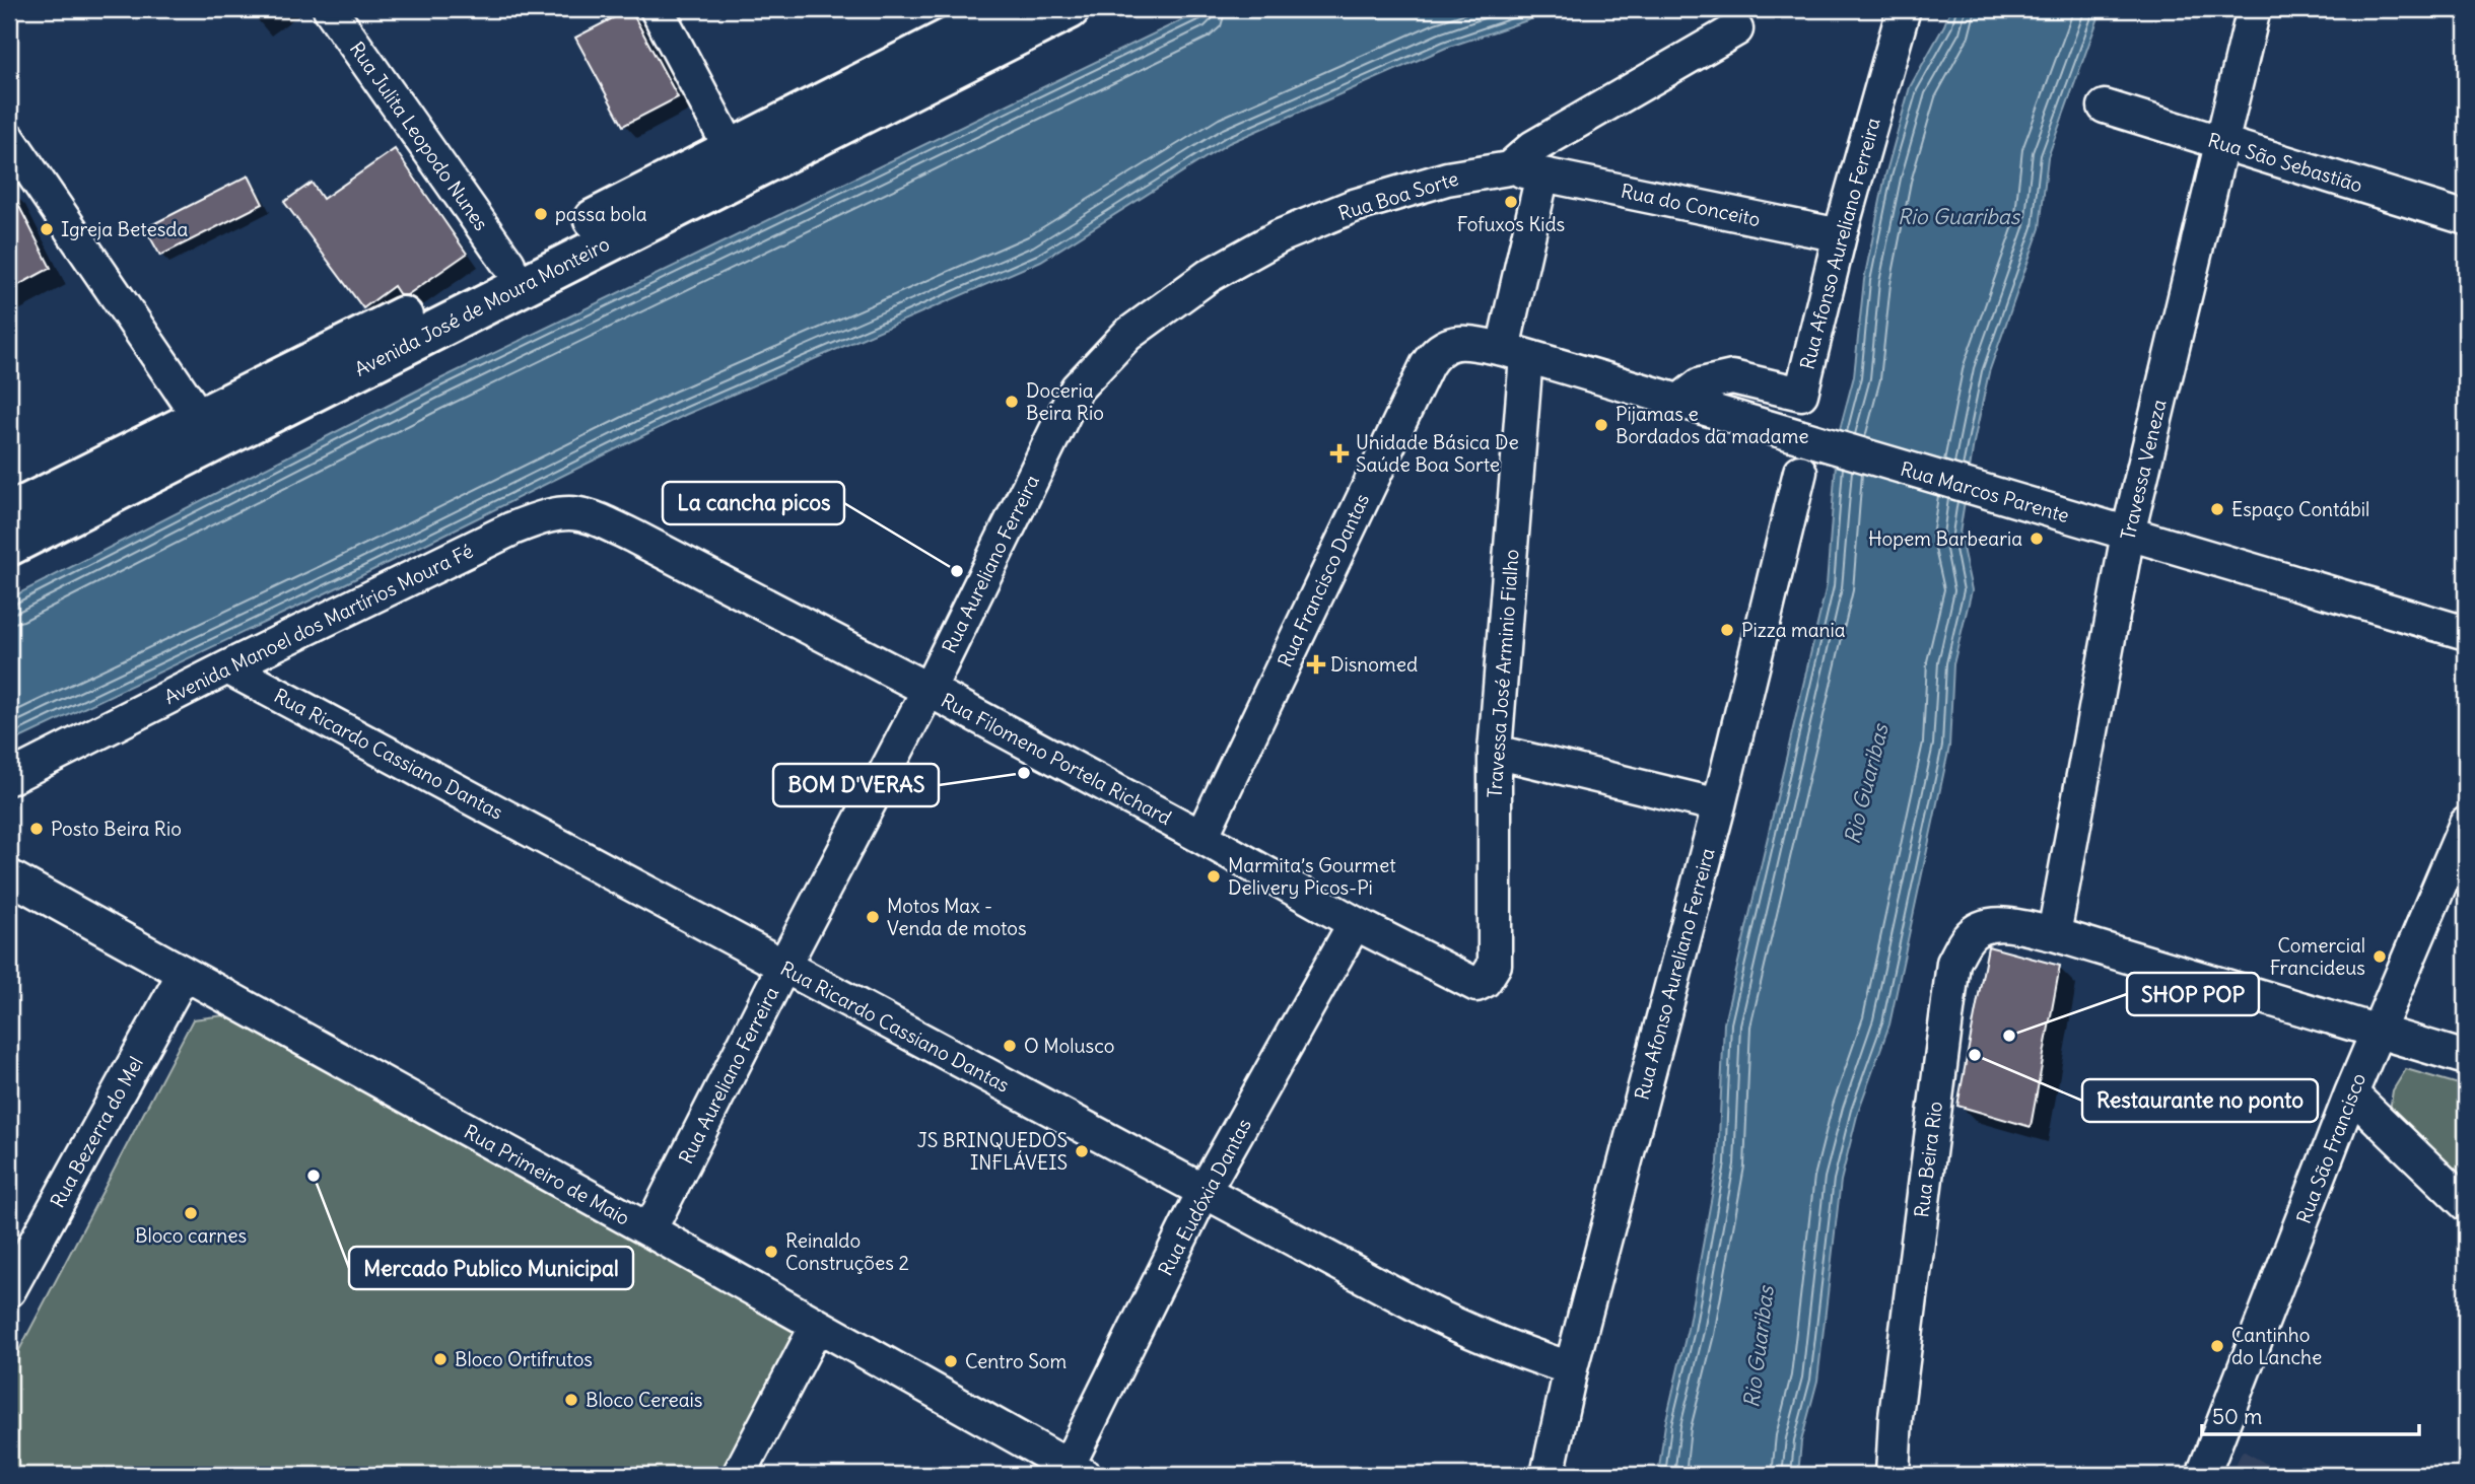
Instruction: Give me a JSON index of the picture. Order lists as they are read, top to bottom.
{
  "streets": {
    "main road": ["Avenida José de Moura Monteiro"],
    "street": [
      "Rua Julita Leopodo Nunes",
      "Rua São Sebastião",
      "Rua Boa Sorte",
      "Rua do Conceito",
      "Rua Afonso Aureliano Ferreira",
      "Travessa Veneza",
      "Rua Marcos Parente",
      "Rua Aureliano Ferreira",
      "Rua Francisco Dantas",
      "Avenida Manoel dos Martírios Moura Fé",
      "Travessa José Arminio Fialho",
      "Rua Ricardo Cassiano Dantas",
      "Rua Filomeno Portela Richard",
      "Rua Bezerra do Mel",
      "Rua São Francisco",
      "Rua Beira Rio",
      "Rua Primeiro de Maio",
      "Rua Eudóxia Dantas"
    ]
  },
  "crossings": [
    ["Rua Julita Leopodo Nunes", "Avenida José de Moura Monteiro"],
    ["Rua São Sebastião", "Travessa Veneza"],
    ["Rua Boa Sorte", "Rua Aureliano Ferreira"],
    ["Rua do Conceito", "Rua Afonso Aureliano Ferreira"],
    ["Rua do Conceito", "Travessa José Arminio Fialho"],
    ["Rua Afonso Aureliano Ferreira", "Rua Marcos Parente"],
    ["Rua Afonso Aureliano Ferreira", "Rua Ricardo Cassiano Dantas"],
    ["Travessa Veneza", "Rua Marcos Parente"],
    ["Travessa Veneza", "Rua Beira Rio"],
    ["Rua Marcos Parente", "Rua Francisco Dantas"],
    ["Rua Marcos Parente", "Travessa José Arminio Fialho"],
    ["Rua Aureliano Ferreira", "Rua Ricardo Cassiano Dantas"],
    ["Rua Aureliano Ferreira", "Rua Filomeno Portela Richard"],
    ["Rua Aureliano Ferreira", "Rua Primeiro de Maio"],
    ["Rua Francisco Dantas", "Travessa José Arminio Fialho"],
    ["Rua Francisco Dantas", "Rua Filomeno Portela Richard"],
    ["Avenida Manoel dos Martírios Moura Fé", "Rua Ricardo Cassiano Dantas"],
    ["Avenida Manoel dos Martírios Moura Fé", "Rua Filomeno Portela Richard"],
    ["Travessa José Arminio Fialho", "Rua Filomeno Portela Richard"],
    ["Rua Ricardo Cassiano Dantas", "Rua Eudóxia Dantas"],
    ["Rua Filomeno Portela Richard", "Rua Eudóxia Dantas"],
    ["Rua Bezerra do Mel", "Rua Primeiro de Maio"],
    ["Rua Primeiro de Maio", "Rua Eudóxia Dantas"]
  ],
  "water": ["Rio Guaribas"],
  "places": {
    "other": [
      "Fofuxos Kids",
      "passa bola",
      "Igreja Betesda",
      "Doceria Beira Rio",
      "Pijamas e Bordados da madame",
      "Espaço Contábil",
      "Hopem Barbearia",
      "La cancha picos",
      "Pizza mania",
      "BOM D'VERAS",
      "Posto Beira Rio",
      "Marmita’s Gourmet Delivery Picos-Pi",
      "Motos Max - Venda de motos",
      "Comercial Francideus",
      "SHOP POP",
      "O Molusco",
      "Restaurante no ponto",
      "JS BRINQUEDOS INFLÁVEIS",
      "Mercado Publico Municipal",
      "Bloco carnes",
      "Reinaldo Construções 2",
      "Cantinho do Lanche",
      "Bloco Ortifrutos",
      "Centro Som",
      "Bloco Cereais"
    ],
    "health": ["Unidade Básica De Saúde Boa Sorte", "Disnomed"]
  },
  "scale_bar": "50 m"
}
